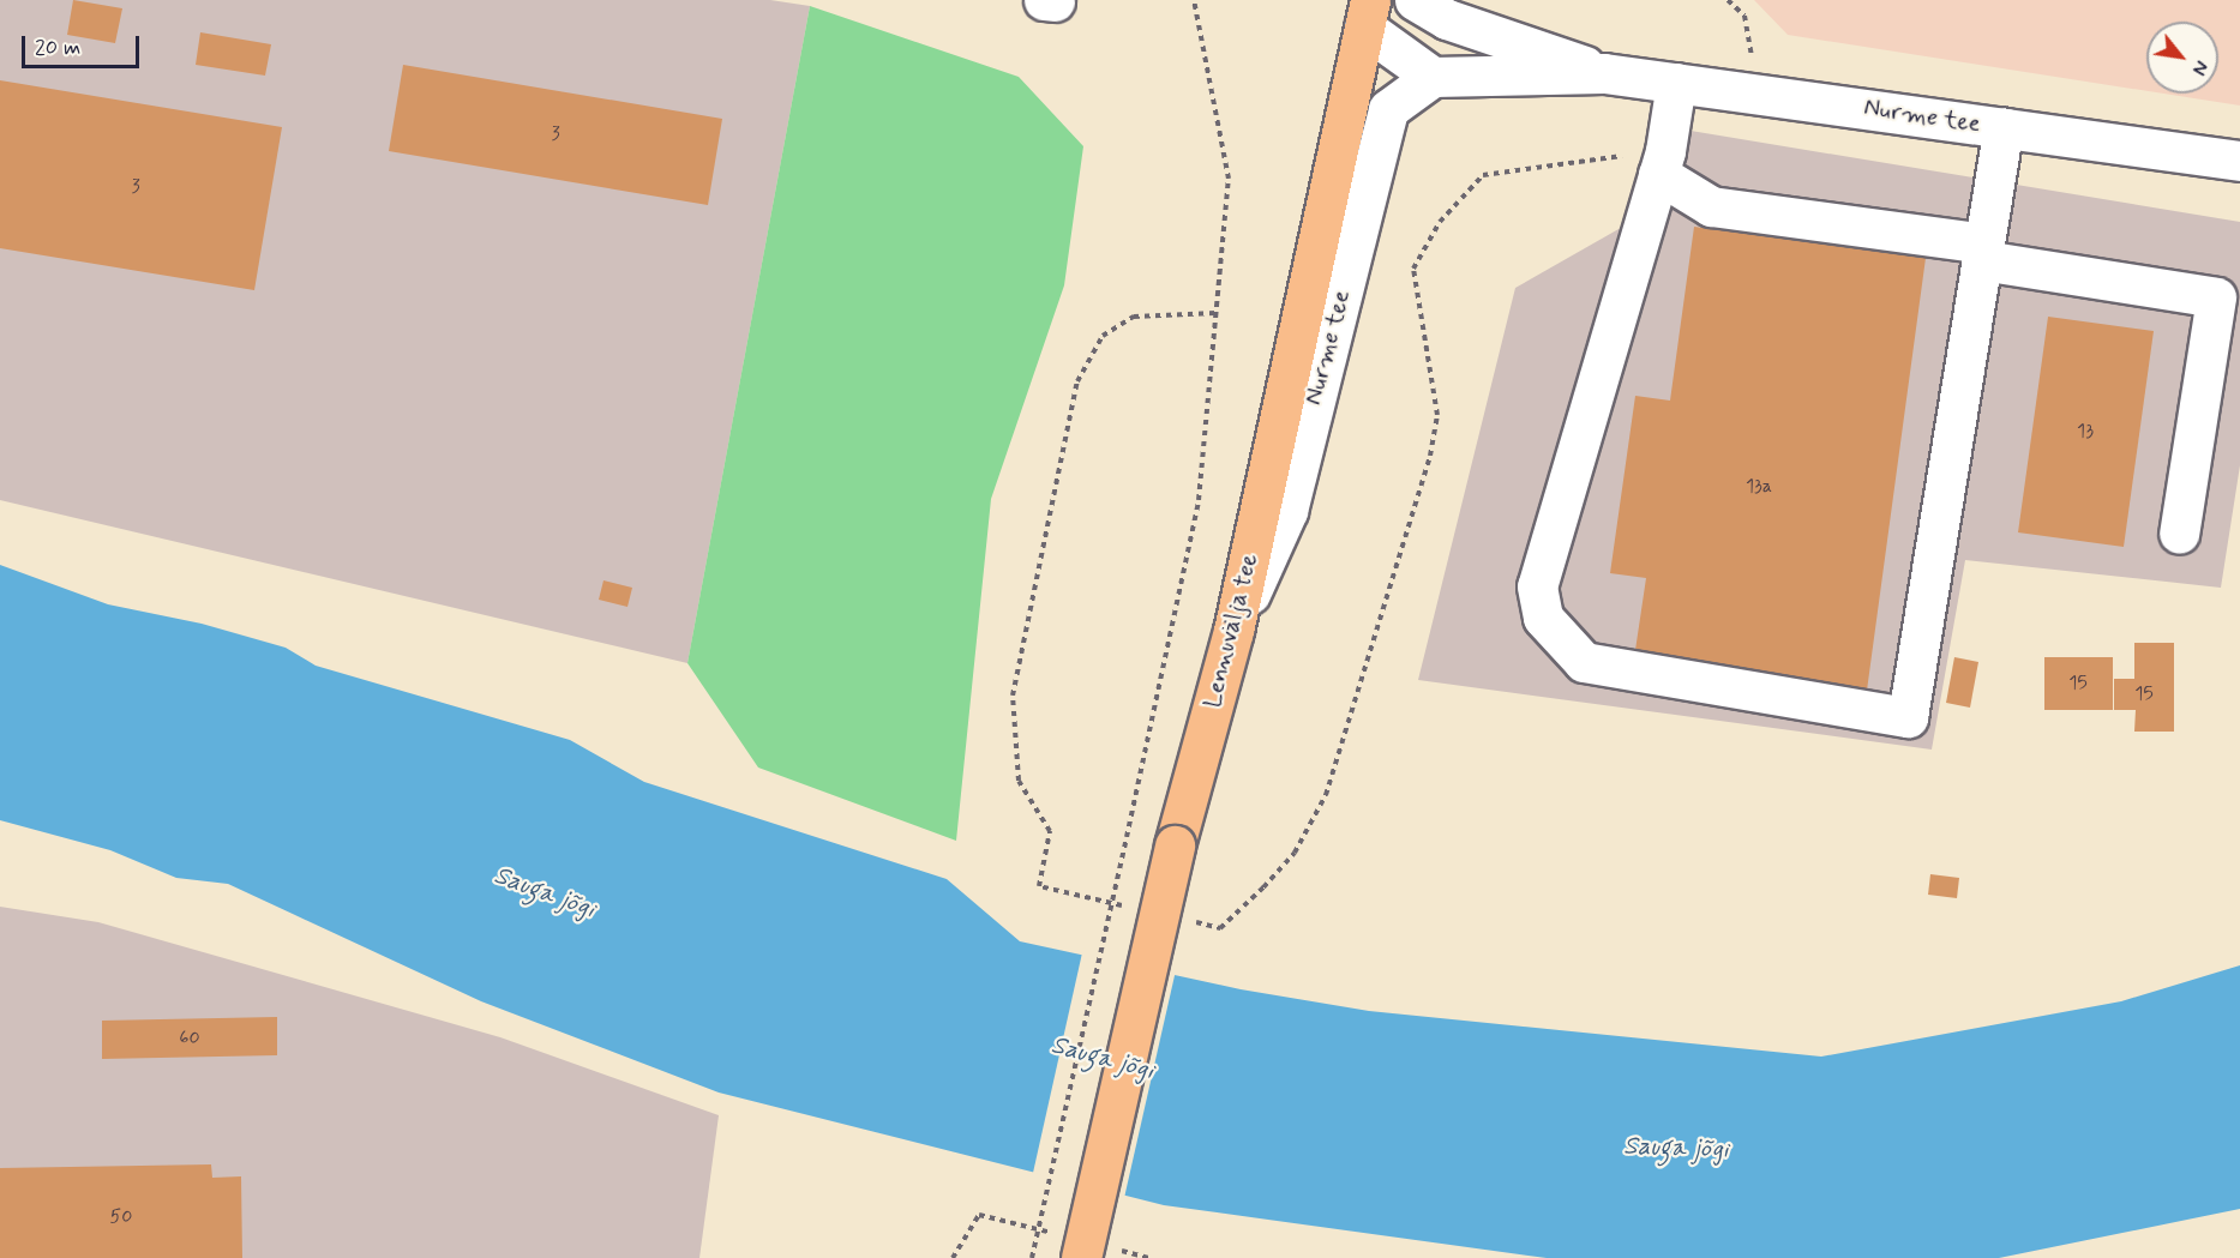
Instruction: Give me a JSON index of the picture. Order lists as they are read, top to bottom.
{
  "streets": {
    "main road": ["Lennuvälja tee"],
    "street": ["Nurme tee"]
  },
  "crossings": [
    ["Nurme tee", "Lennuvälja tee"]
  ],
  "water": ["Sauga jõgi"],
  "house_numbers": [
    "3",
    "3",
    "13",
    "13a",
    "15",
    "15",
    "60",
    "50"
  ],
  "scale_bar": "20 m",
  "north": "bottom right"
}
